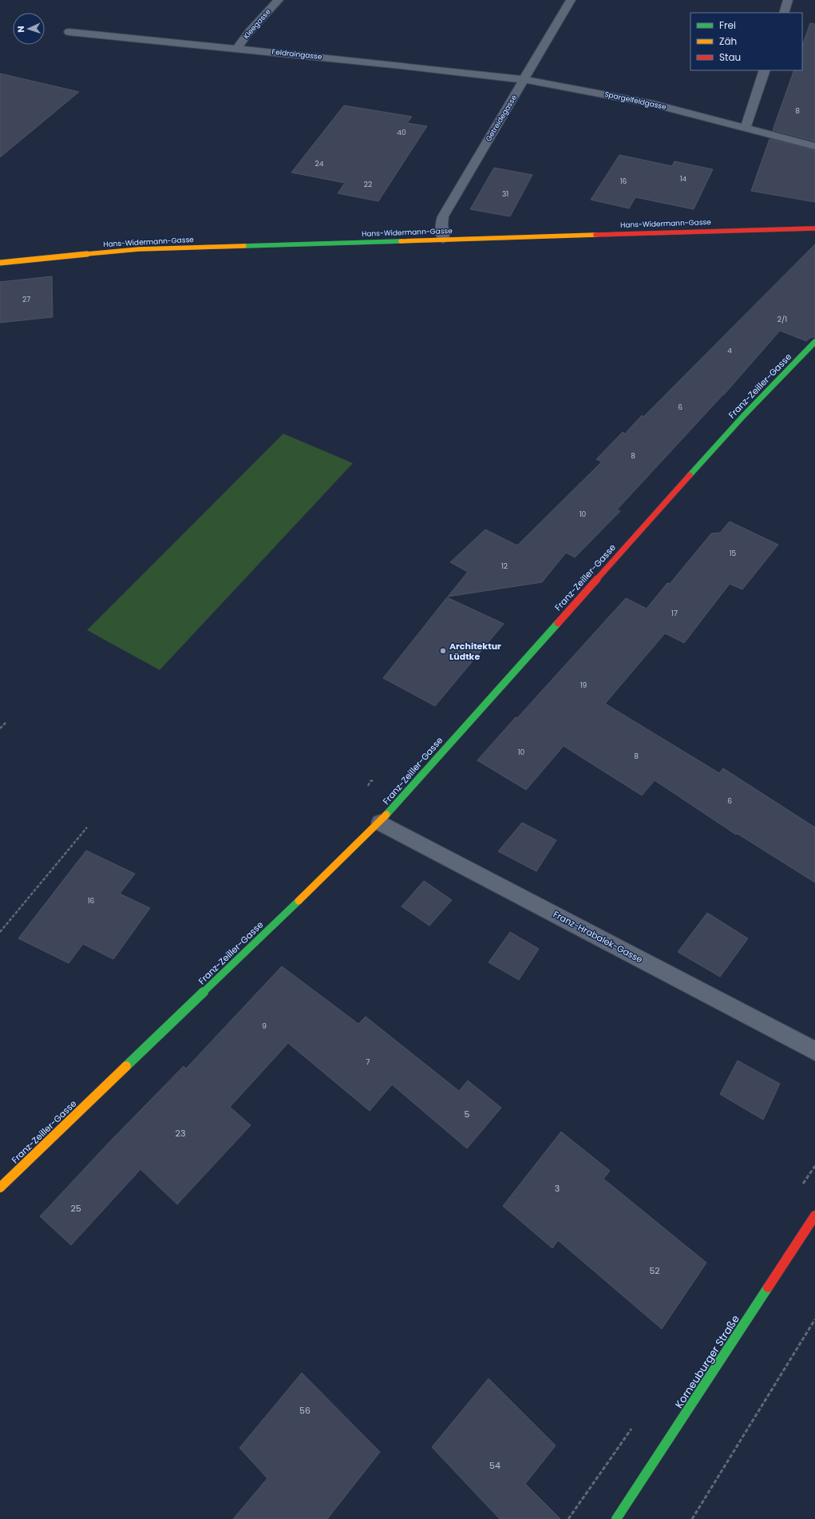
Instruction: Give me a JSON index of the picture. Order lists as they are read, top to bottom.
{
  "streets": {
    "street": [
      "Kleegasse",
      "Feldraingasse",
      "Spargelfeldgasse",
      "Getreidegasse",
      "Hans-Widermann-Gasse",
      "Franz-Zeiller-Gasse",
      "Franz-Hrabalek-Gasse",
      "Korneuburger Straße"
    ]
  },
  "crossings": [
    ["Kleegasse", "Feldraingasse"],
    ["Feldraingasse", "Spargelfeldgasse"],
    ["Feldraingasse", "Getreidegasse"],
    ["Spargelfeldgasse", "Getreidegasse"],
    ["Getreidegasse", "Hans-Widermann-Gasse"],
    ["Franz-Zeiller-Gasse", "Franz-Hrabalek-Gasse"]
  ],
  "places": ["Architektur Lüdtke"],
  "house_numbers": [
    "8",
    "40",
    "24",
    "14",
    "16",
    "22",
    "31",
    "27",
    "2/1",
    "4",
    "6",
    "8",
    "10",
    "15",
    "12",
    "17",
    "19",
    "10",
    "8",
    "6",
    "16",
    "9",
    "7",
    "5",
    "23",
    "3",
    "25",
    "52",
    "56",
    "54"
  ],
  "legend": ["Frei", "Zäh", "Stau"],
  "north": "left"
}
